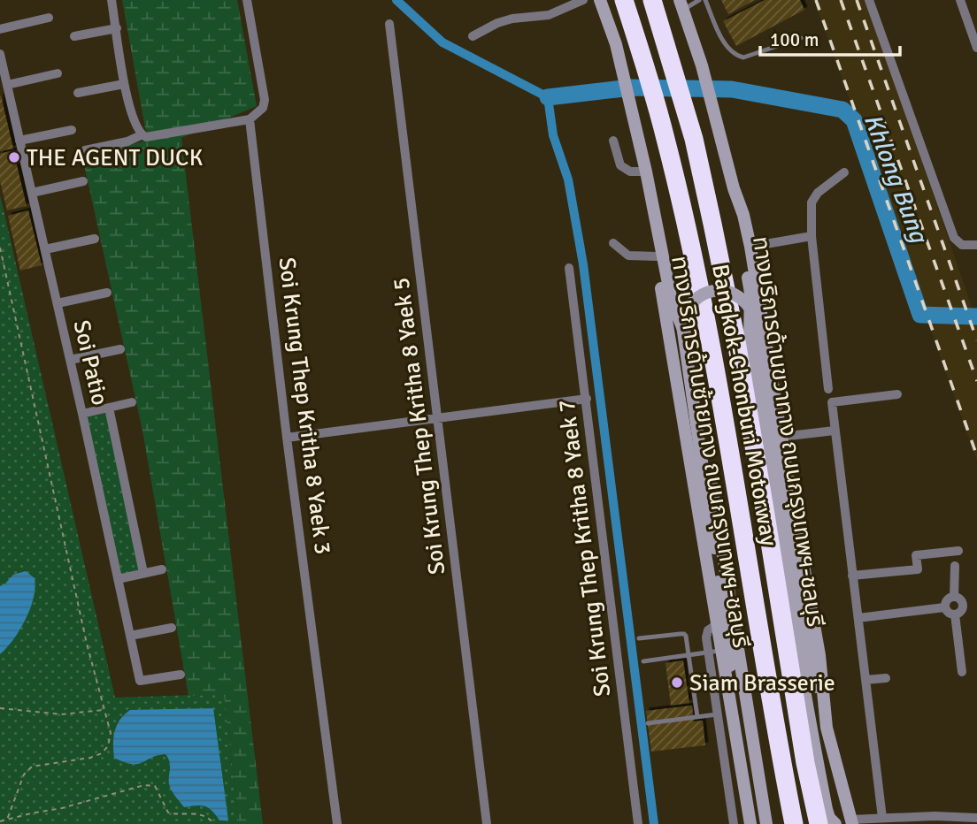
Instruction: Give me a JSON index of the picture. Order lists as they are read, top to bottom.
{
  "streets": {
    "highway": ["Bangkok-Chonburi Motorway"],
    "main road": ["ทางบริการด้านขวาทาง ถนนกรุงเทพฯ-ชลบุรี", "ทางบริการด้านซ้ายทาง ถนนกรุงเทพฯ-ชลบุรี"],
    "street": [
      "Soi Patio",
      "Soi Krung Thep Kritha 8 Yaek 3",
      "Soi Krung Thep Kritha 8 Yaek 5",
      "Soi Krung Thep Kritha 8 Yaek 7"
    ]
  },
  "water": ["Khlong Bung"],
  "places": ["THE AGENT DUCK", "Siam Brasserie"],
  "scale_bar": "100 m"
}
